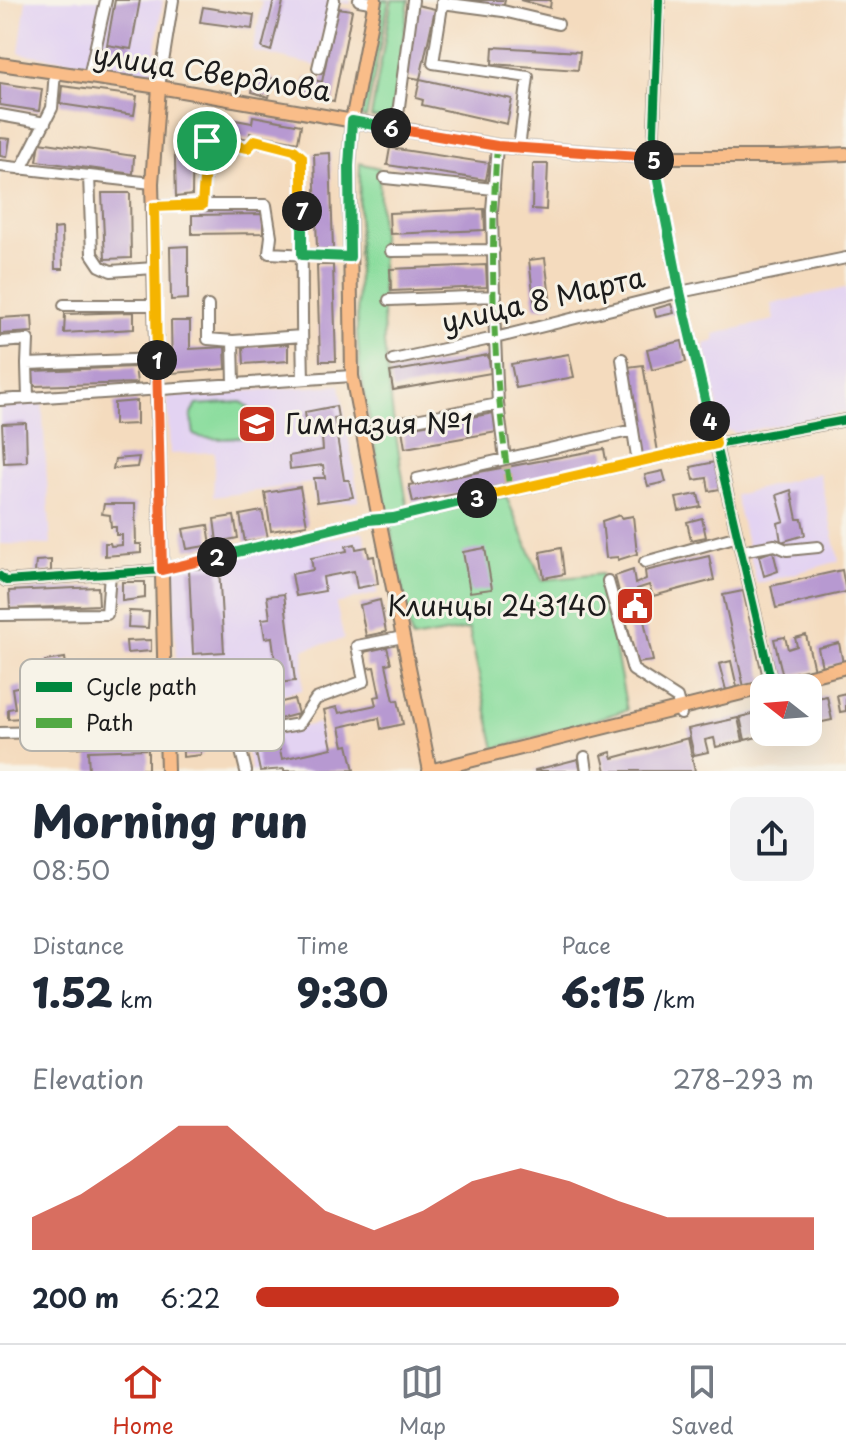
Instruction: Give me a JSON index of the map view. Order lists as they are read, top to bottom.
{
  "streets": {
    "main road": ["улица Свердлова"],
    "street": ["улица 8 Марта"]
  },
  "places": {
    "school or university": ["Гимназия №1"],
    "public building": ["Клинцы 243140"]
  },
  "legend": ["Cycle path", "Path"],
  "north": "left",
  "page": {
    "pins": [
      "6",
      "5",
      "7",
      "1",
      "4",
      "3",
      "2"
    ],
    "heading": ["Morning run", "08:50"],
    "stats": [
      ["Distance", "1.52 km"],
      ["Time", "9:30"],
      ["Pace", "6:15 /km"]
    ],
    "chart": ["Elevation", "278–293 m"],
    "list": [
      {
        "name": "200 m",
        "note": "6:22"
      }
    ],
    "tabs": ["Home", "Map", "Saved"]
  }
}
